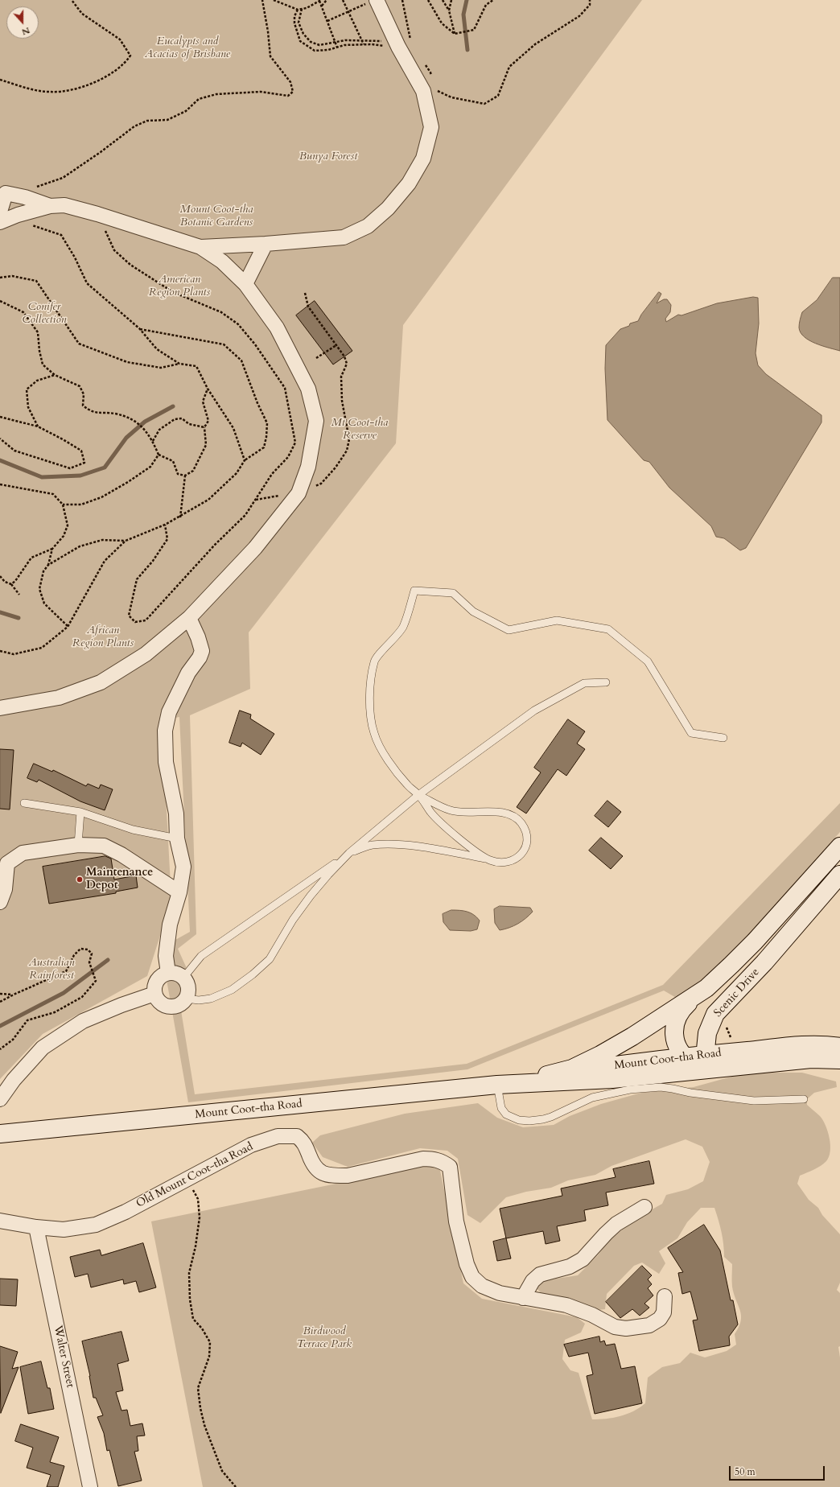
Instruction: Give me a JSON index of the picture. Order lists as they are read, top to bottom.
{
  "streets": {
    "main road": ["Scenic Drive", "Mount Coot-tha Road"],
    "street": ["Old Mount Coot-tha Road", "Walter Street"]
  },
  "crossings": [
    ["Scenic Drive", "Mount Coot-tha Road"],
    ["Old Mount Coot-tha Road", "Walter Street"]
  ],
  "parks": [
    "Eucalypts and Acacias of Brisbane",
    "Bunya Forest",
    "Mount Coot-tha Botanic Gardens",
    "American Region Plants",
    "Conifer Collection",
    "Mt Coot-tha Reserve",
    "African Region Plants",
    "Australian Rainforest",
    "Birdwood Terrace Park"
  ],
  "places": ["Maintenance Depot"],
  "scale_bar": "50 m",
  "north": "bottom"
}
